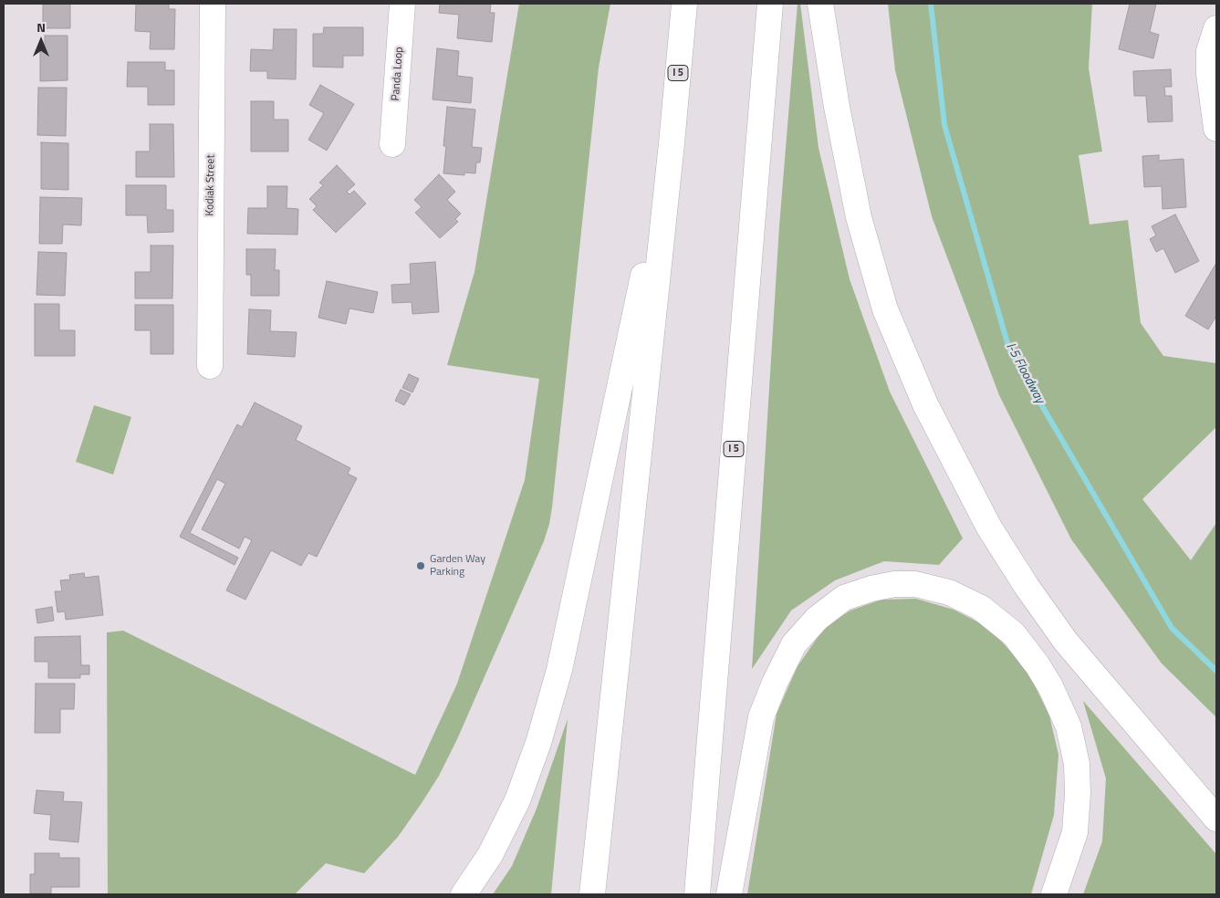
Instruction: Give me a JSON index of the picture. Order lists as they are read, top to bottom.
{
  "streets": {
    "main road": ["I 5", "Panda Loop", "Kodiak Street"]
  },
  "water": ["I-5 Floodway"],
  "places": ["Garden Way Parking"],
  "north": "top"
}
